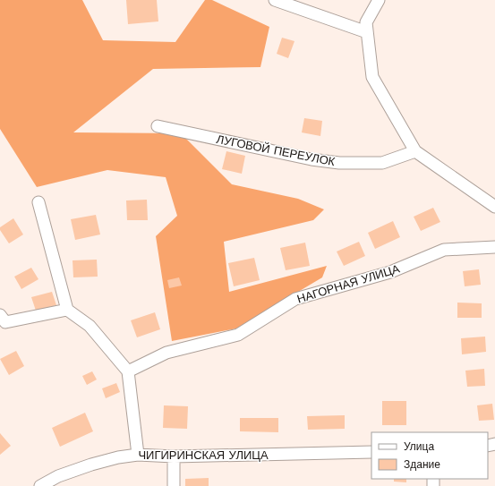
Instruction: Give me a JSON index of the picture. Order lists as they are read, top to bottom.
{
  "streets": {
    "street": ["ЛУГОВОЙ ПЕРЕУЛОК", "НАГОРНАЯ УЛИЦА", "ЧИГИРИНСКАЯ УЛИЦА"]
  },
  "legend": ["Улица", "Здание"]
}
